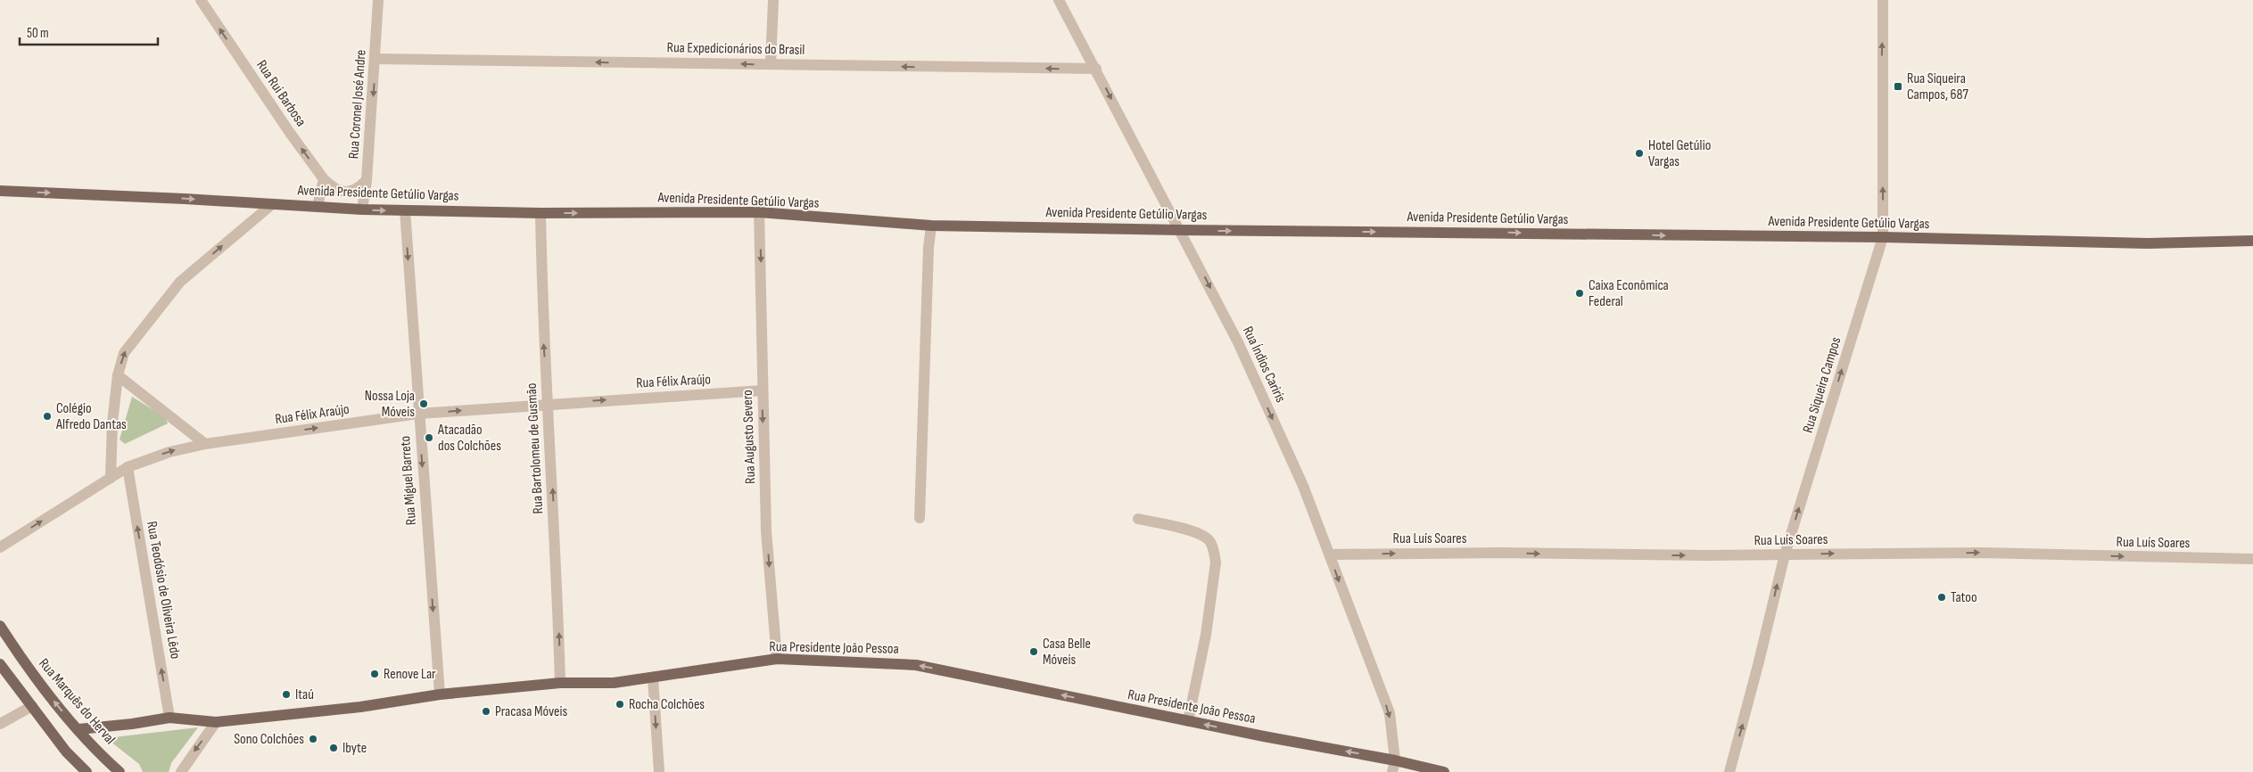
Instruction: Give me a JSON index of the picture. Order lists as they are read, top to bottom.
{
  "streets": {
    "main road": ["Avenida Presidente Getúlio Vargas", "Rua Presidente João Pessoa", "Rua Marquês do Herval"],
    "street": [
      "Rua Expedicionários do Brasil",
      "Rua Rui Barbosa",
      "Rua Coronel José Andre",
      "Rua Índios Cariris",
      "Rua Félix Araújo",
      "Rua Siqueira Campos",
      "Rua Augusto Severo",
      "Rua Bartolomeu de Gusmão",
      "Rua Miguel Barreto",
      "Rua Luís Soares",
      "Rua Teodósio de Oliveira Lêdo"
    ]
  },
  "crossings": [
    ["Rua Expedicionários do Brasil", "Rua Coronel José Andre"],
    ["Rua Expedicionários do Brasil", "Rua Índios Cariris"],
    ["Rua Rui Barbosa", "Rua Coronel José Andre"],
    ["Rua Coronel José Andre", "Avenida Presidente Getúlio Vargas"],
    ["Avenida Presidente Getúlio Vargas", "Rua Índios Cariris"],
    ["Avenida Presidente Getúlio Vargas", "Rua Siqueira Campos"],
    ["Avenida Presidente Getúlio Vargas", "Rua Augusto Severo"],
    ["Avenida Presidente Getúlio Vargas", "Rua Bartolomeu de Gusmão"],
    ["Avenida Presidente Getúlio Vargas", "Rua Miguel Barreto"],
    ["Rua Índios Cariris", "Rua Luís Soares"],
    ["Rua Índios Cariris", "Rua Presidente João Pessoa"],
    ["Rua Félix Araújo", "Rua Augusto Severo"],
    ["Rua Félix Araújo", "Rua Bartolomeu de Gusmão"],
    ["Rua Félix Araújo", "Rua Miguel Barreto"],
    ["Rua Félix Araújo", "Rua Teodósio de Oliveira Lêdo"],
    ["Rua Siqueira Campos", "Rua Luís Soares"],
    ["Rua Augusto Severo", "Rua Presidente João Pessoa"],
    ["Rua Bartolomeu de Gusmão", "Rua Presidente João Pessoa"],
    ["Rua Miguel Barreto", "Rua Presidente João Pessoa"],
    ["Rua Teodósio de Oliveira Lêdo", "Rua Presidente João Pessoa"],
    ["Rua Presidente João Pessoa", "Rua Marquês do Herval"]
  ],
  "one_way": [
    "Rua Expedicionários do Brasil",
    "Rua Rui Barbosa",
    "Rua Coronel José Andre",
    "Avenida Presidente Getúlio Vargas",
    "Rua Índios Cariris",
    "Rua Félix Araújo",
    "Rua Siqueira Campos",
    "Rua Augusto Severo",
    "Rua Bartolomeu de Gusmão",
    "Rua Miguel Barreto",
    "Rua Luís Soares",
    "Rua Teodósio de Oliveira Lêdo",
    "Rua Presidente João Pessoa"
  ],
  "places": {
    "transit": ["Rua Siqueira Campos, 687"],
    "other": [
      "Hotel Getúlio Vargas",
      "Caixa Econômica Federal",
      "Nossa Loja Móveis",
      "Colégio Alfredo Dantas",
      "Atacadão dos Colchões",
      "Tatoo",
      "Casa Belle Móveis",
      "Renove Lar",
      "Itaú",
      "Rocha Colchões",
      "Pracasa Móveis",
      "Sono Colchões",
      "Ibyte"
    ]
  },
  "scale_bar": "50 m"
}
